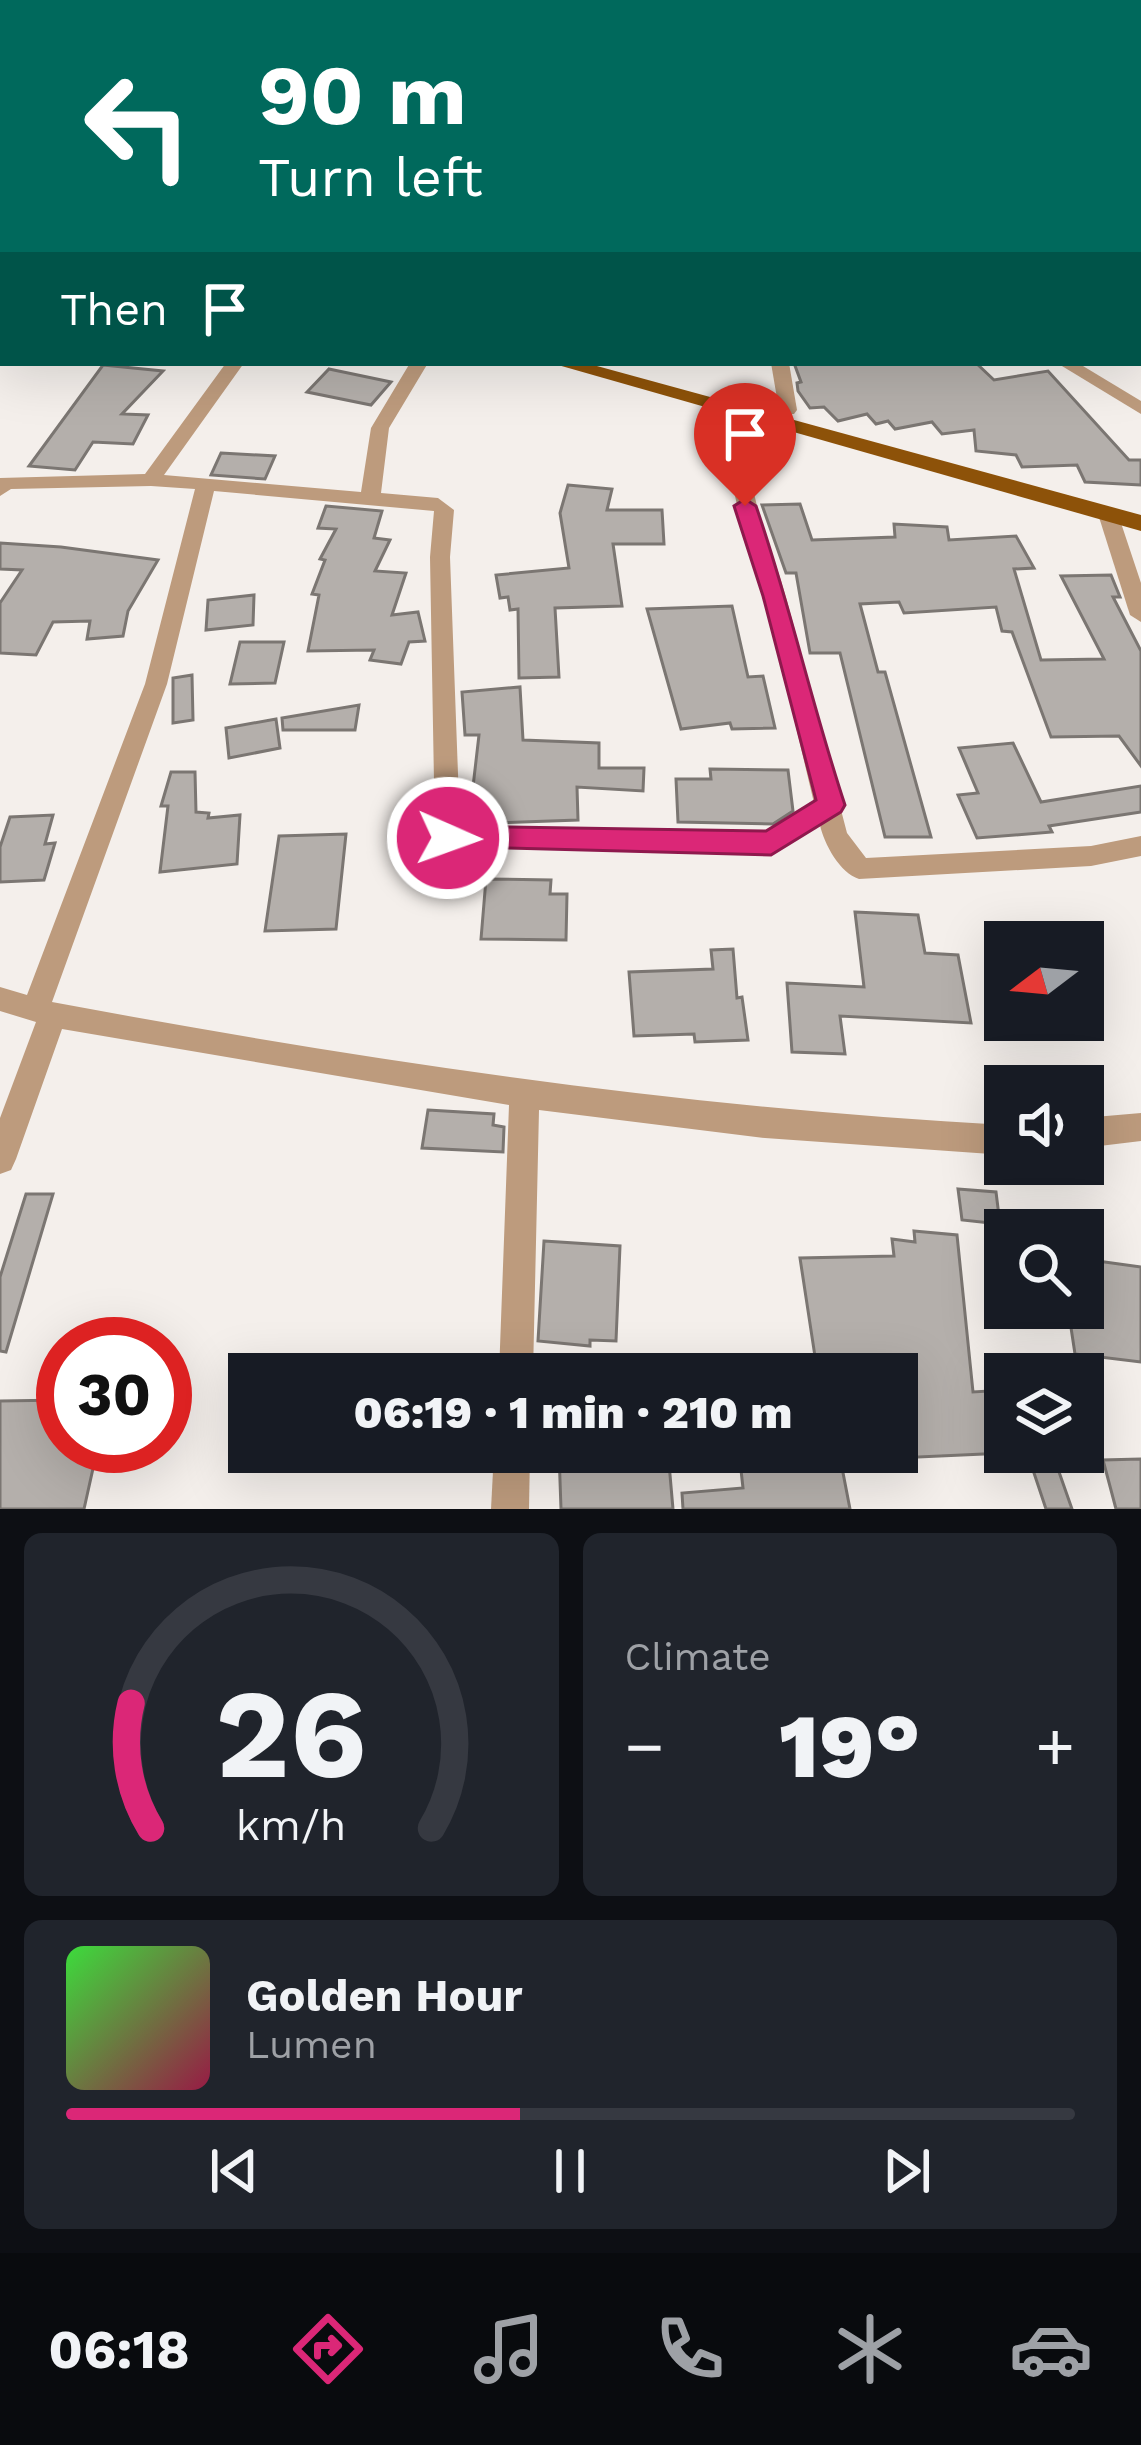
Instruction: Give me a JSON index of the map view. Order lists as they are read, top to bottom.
{
  "north": "left",
  "page": {
    "turn": ["90 m", "Turn left"],
    "then": "Then",
    "limit": "30",
    "trip": "06:19 · 1 min · 210 m",
    "tile": "Climate",
    "heat": ["−", "19°", "+"],
    "song": ["Golden Hour", "Lumen"],
    "tabs": "06:18",
    "gauge": ["26", "km/h"]
  }
}
